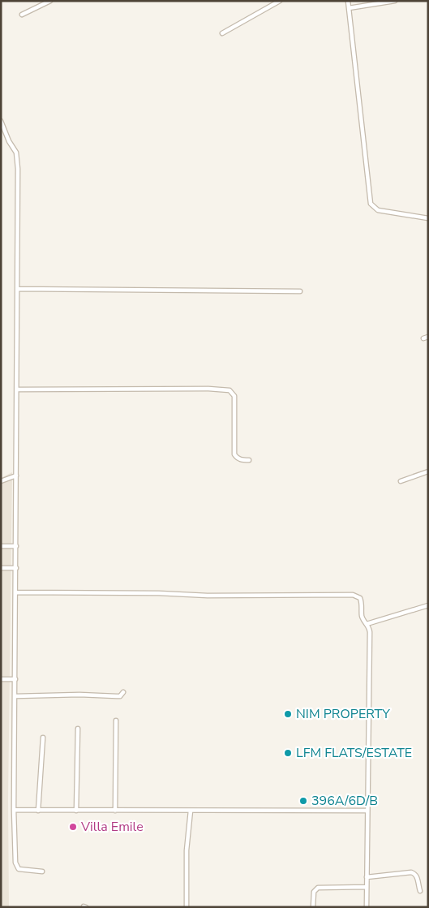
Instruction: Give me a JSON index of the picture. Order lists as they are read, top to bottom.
{
  "places": [
    "NIM PROPERTY",
    "LFM FLATS/ESTATE",
    "396A/6D/B",
    "Villa Emile"
  ]
}
